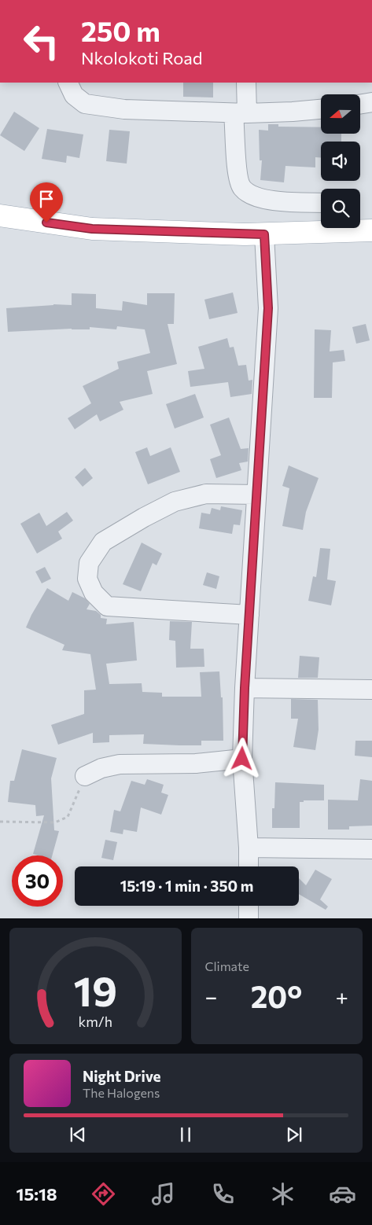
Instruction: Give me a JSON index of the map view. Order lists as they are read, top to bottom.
{
  "north": "left",
  "page": {
    "turn": ["250 m", "Nkolokoti Road"],
    "limit": "30",
    "trip": "15:19 · 1 min · 350 m",
    "tile": "Climate",
    "heat": ["−", "20°", "+"],
    "song": ["Night Drive", "The Halogens"],
    "tabs": "15:18",
    "gauge": ["19", "km/h"]
  }
}
